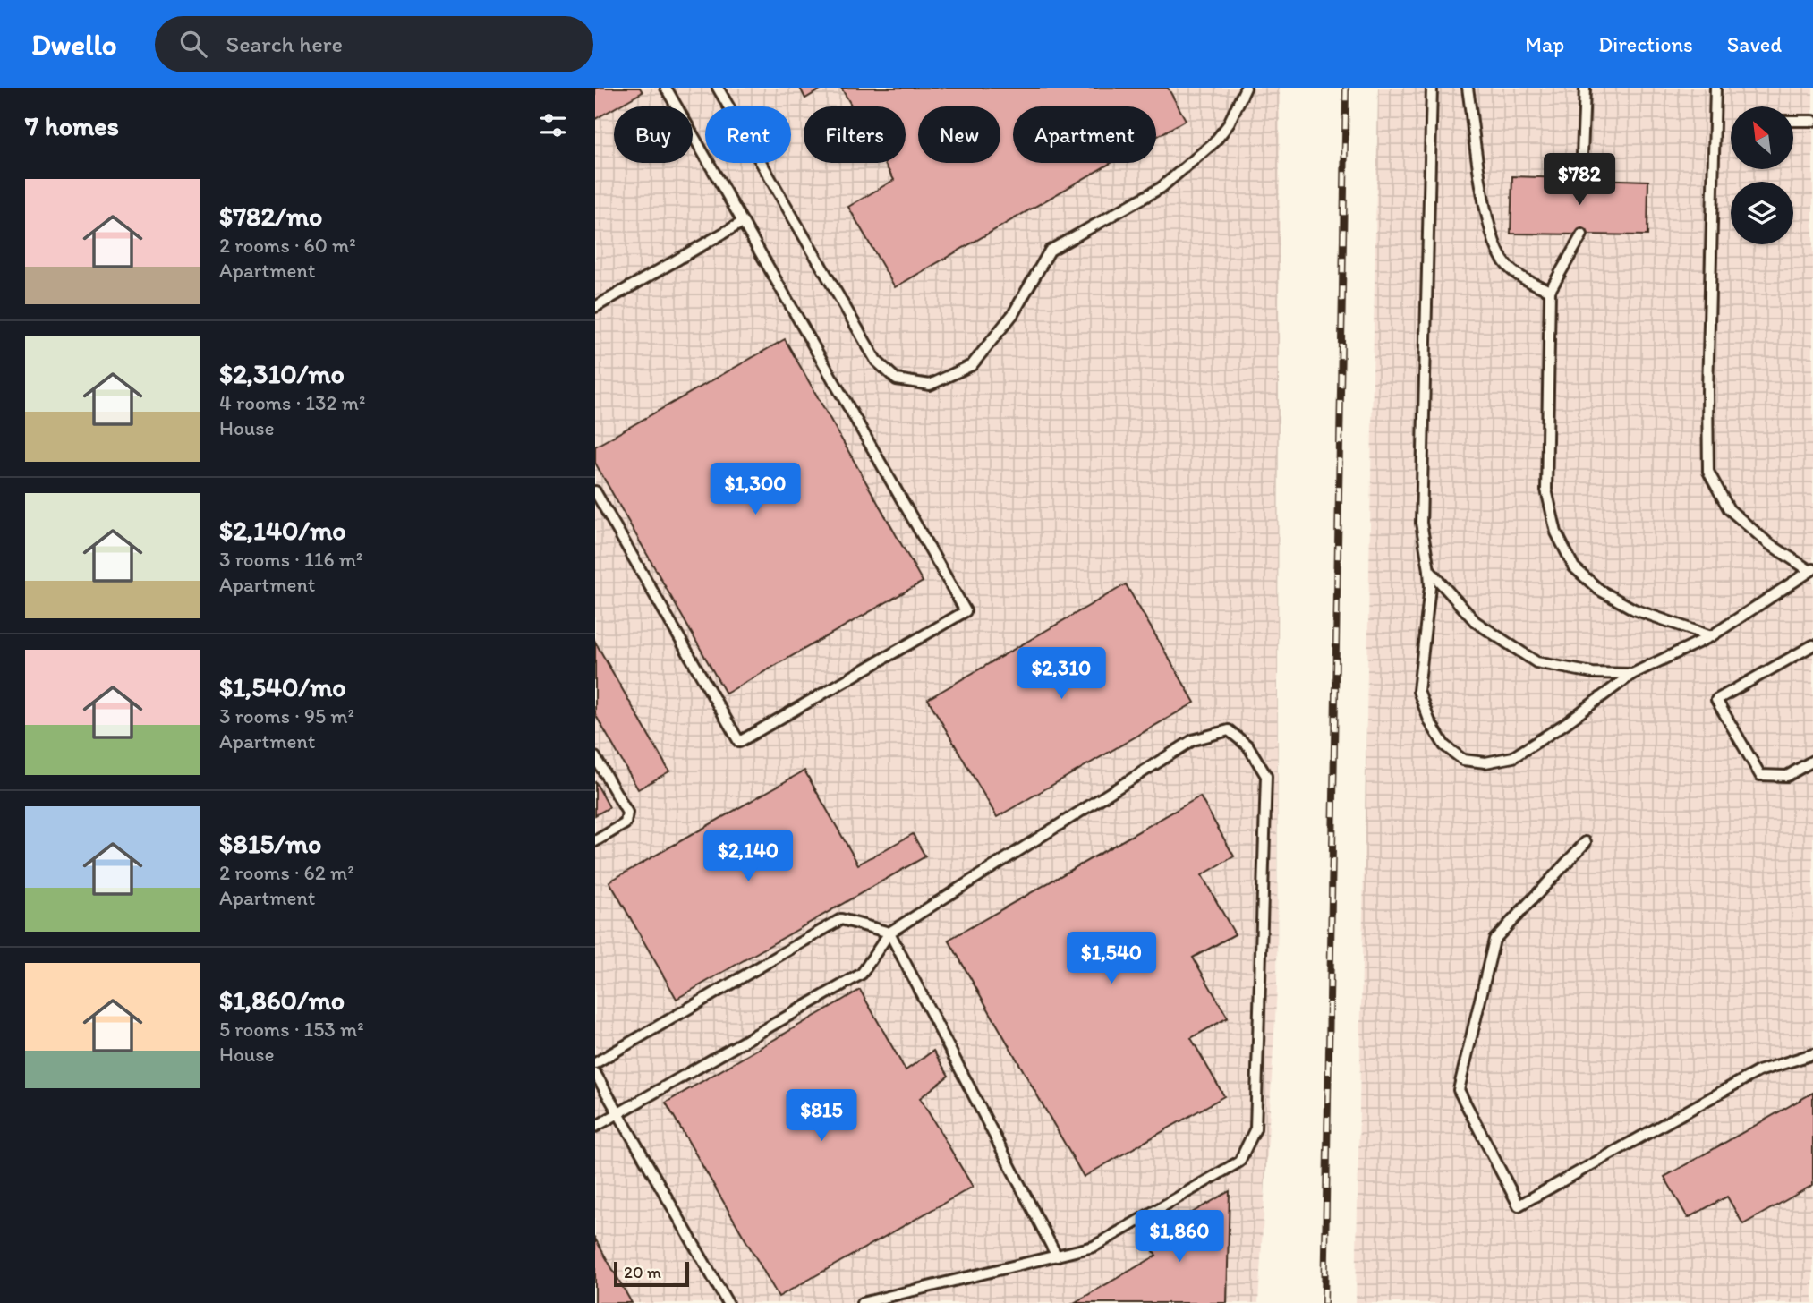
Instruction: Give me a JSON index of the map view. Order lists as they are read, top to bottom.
{
  "scale_bar": "20 m",
  "north": "top left",
  "page": {
    "header": "Dwello",
    "search": "Search here",
    "nav": ["Map", "Directions", "Saved"],
    "heading": "7 homes",
    "chip": [
      "Buy",
      "Rent",
      "Filters",
      "New",
      "Apartment"
    ],
    "price": [
      "$782",
      "$1,300",
      "$2,310",
      "$2,140",
      "$1,540",
      "$815",
      "$1,860"
    ],
    "list": [
      {
        "name": "$782/mo",
        "note": "2 rooms · 60 m² · Apartment"
      },
      {
        "name": "$2,310/mo",
        "note": "4 rooms · 132 m² · House"
      },
      {
        "name": "$2,140/mo",
        "note": "3 rooms · 116 m² · Apartment"
      },
      {
        "name": "$1,540/mo",
        "note": "3 rooms · 95 m² · Apartment"
      },
      {
        "name": "$815/mo",
        "note": "2 rooms · 62 m² · Apartment"
      },
      {
        "name": "$1,860/mo",
        "note": "5 rooms · 153 m² · House"
      }
    ],
    "scale": "20 m"
  }
}
